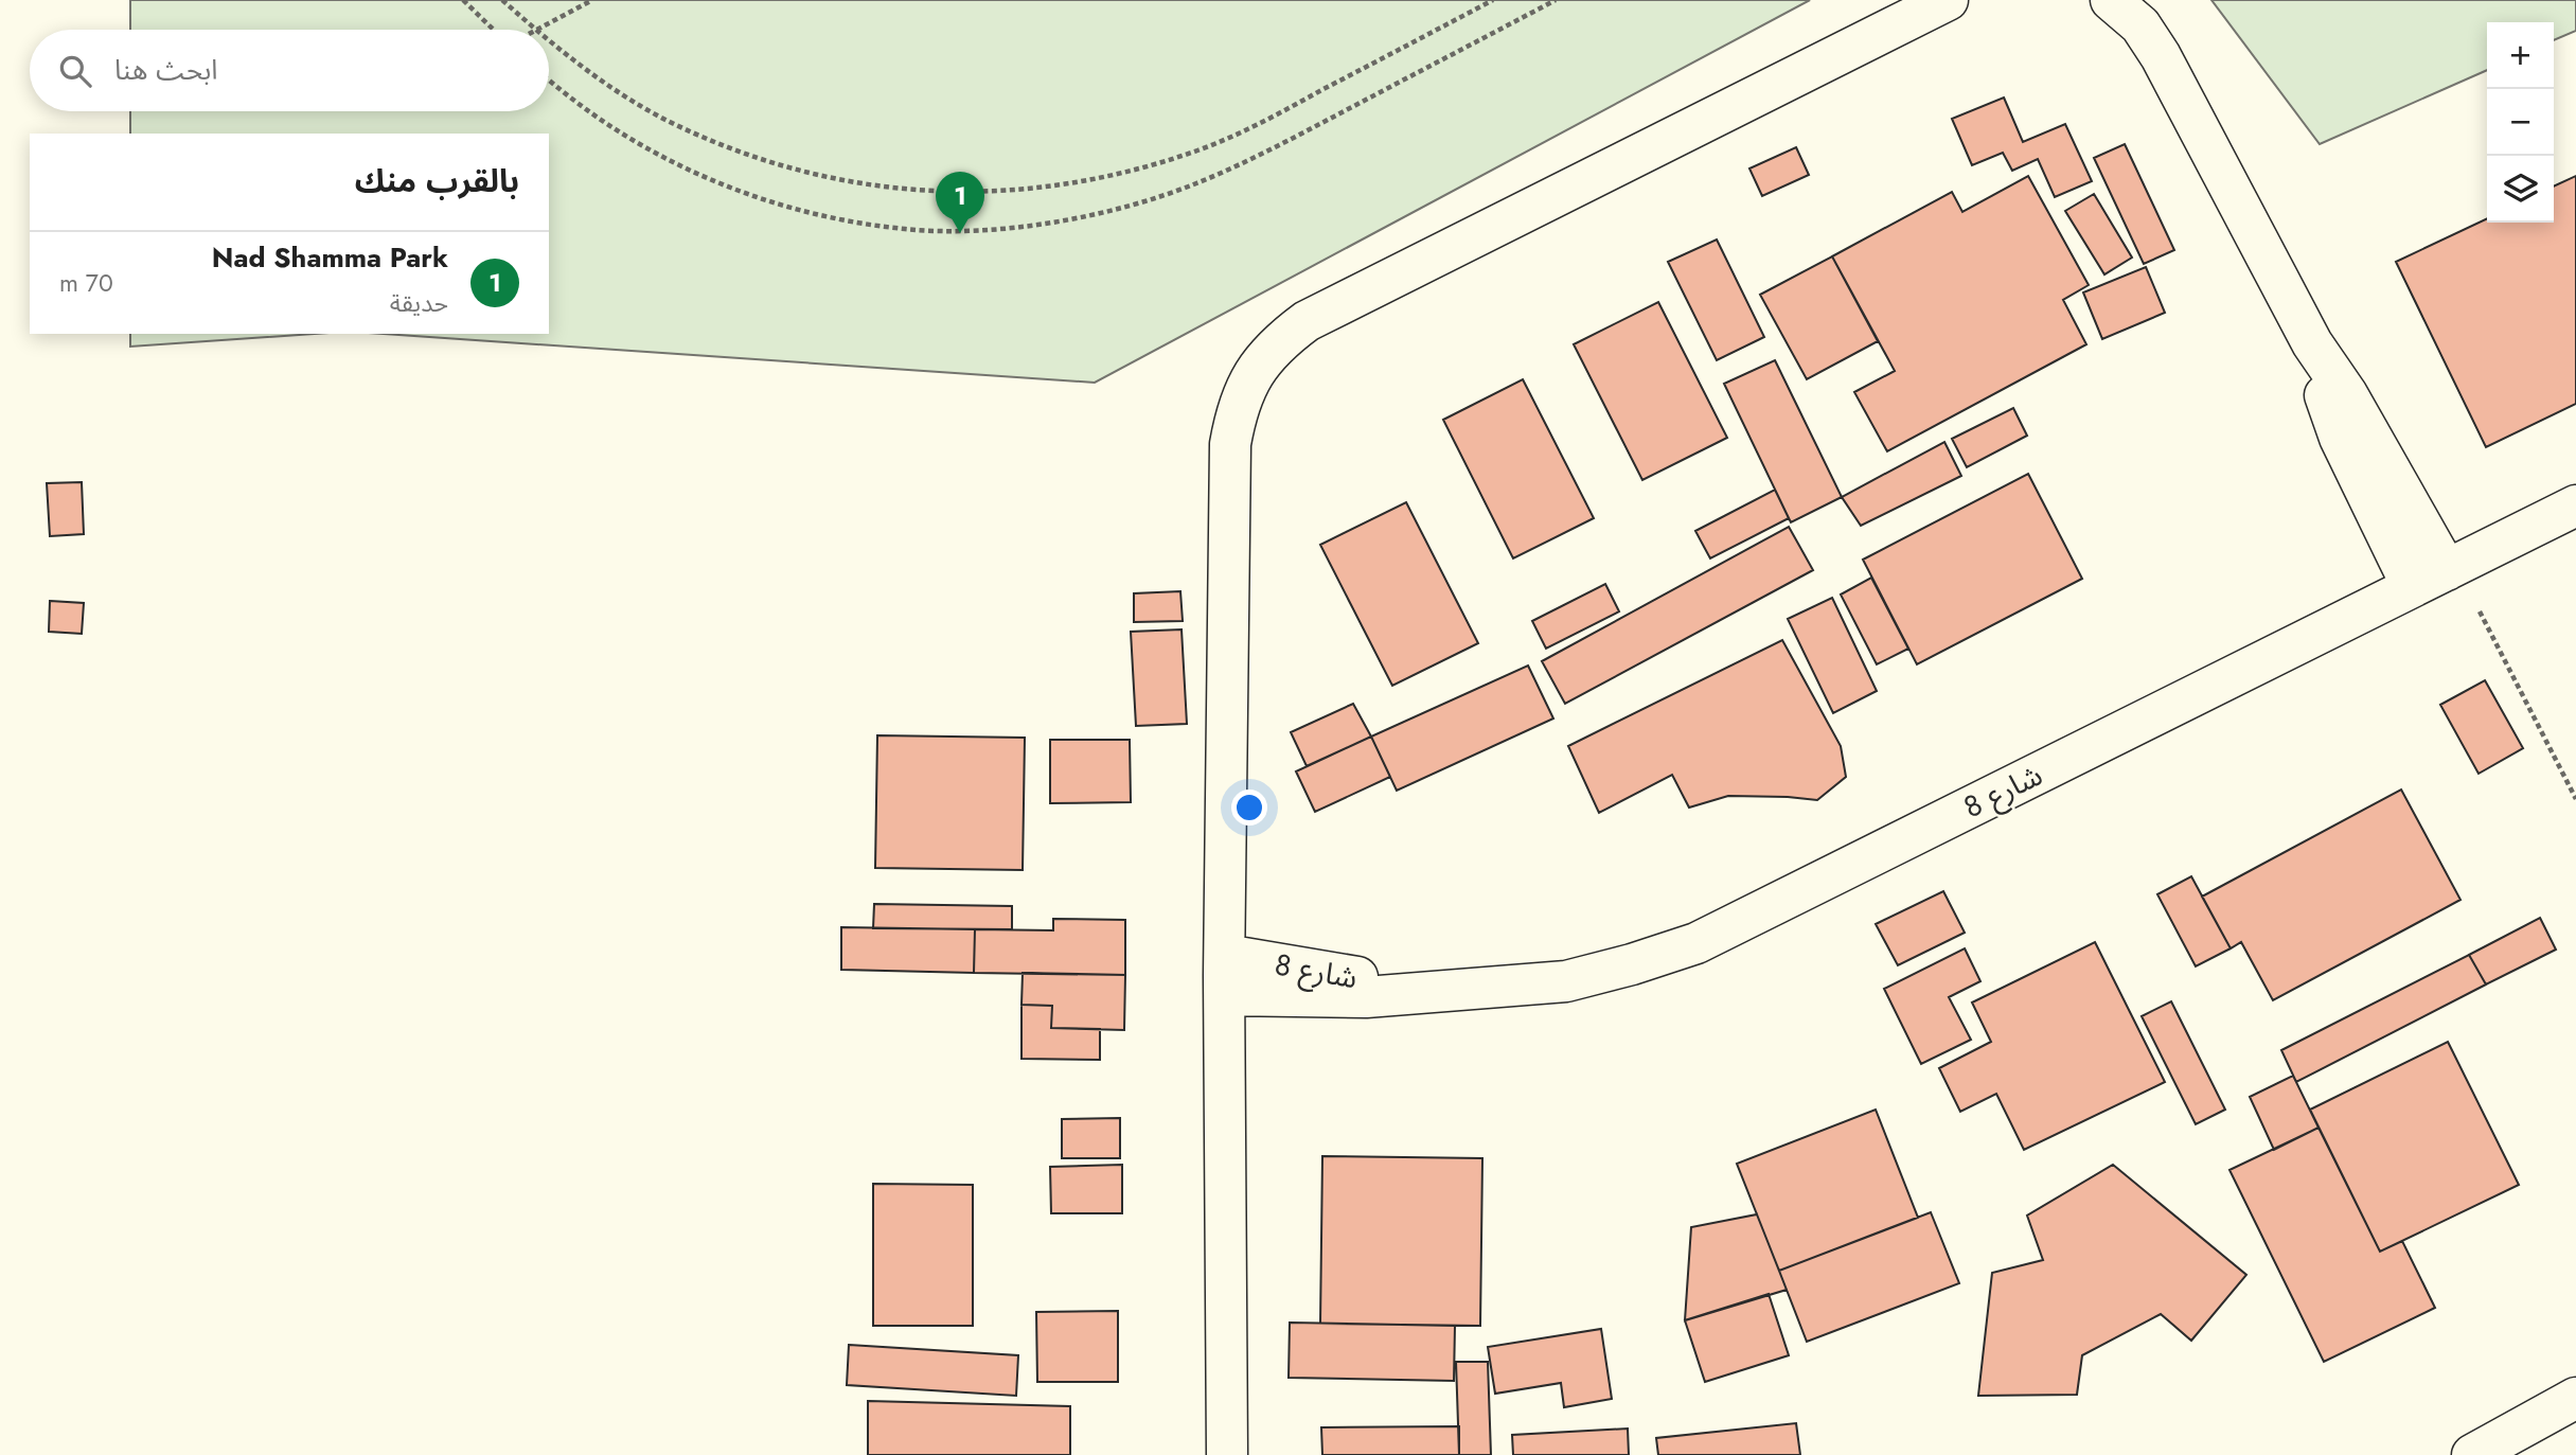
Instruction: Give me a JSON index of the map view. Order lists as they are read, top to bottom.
{
  "streets": {
    "street": ["شارع 8"]
  },
  "page": {
    "map_buttons": ["+", "−"],
    "search": "ابحث هنا",
    "heading": "بالقرب منك",
    "pins": "1",
    "list": [
      {
        "mark": "1",
        "name": "Nad Shamma Park",
        "note": "حديقة",
        "value": "70 m"
      }
    ]
  }
}
